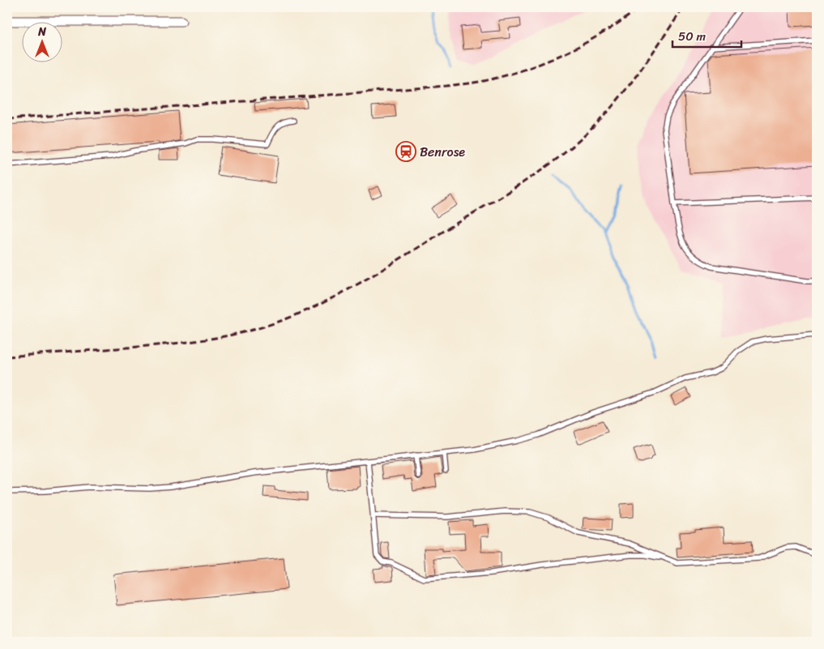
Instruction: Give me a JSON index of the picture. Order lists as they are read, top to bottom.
{
  "places": {
    "station": ["Benrose"]
  },
  "scale_bar": "50 m",
  "north": "top"
}
